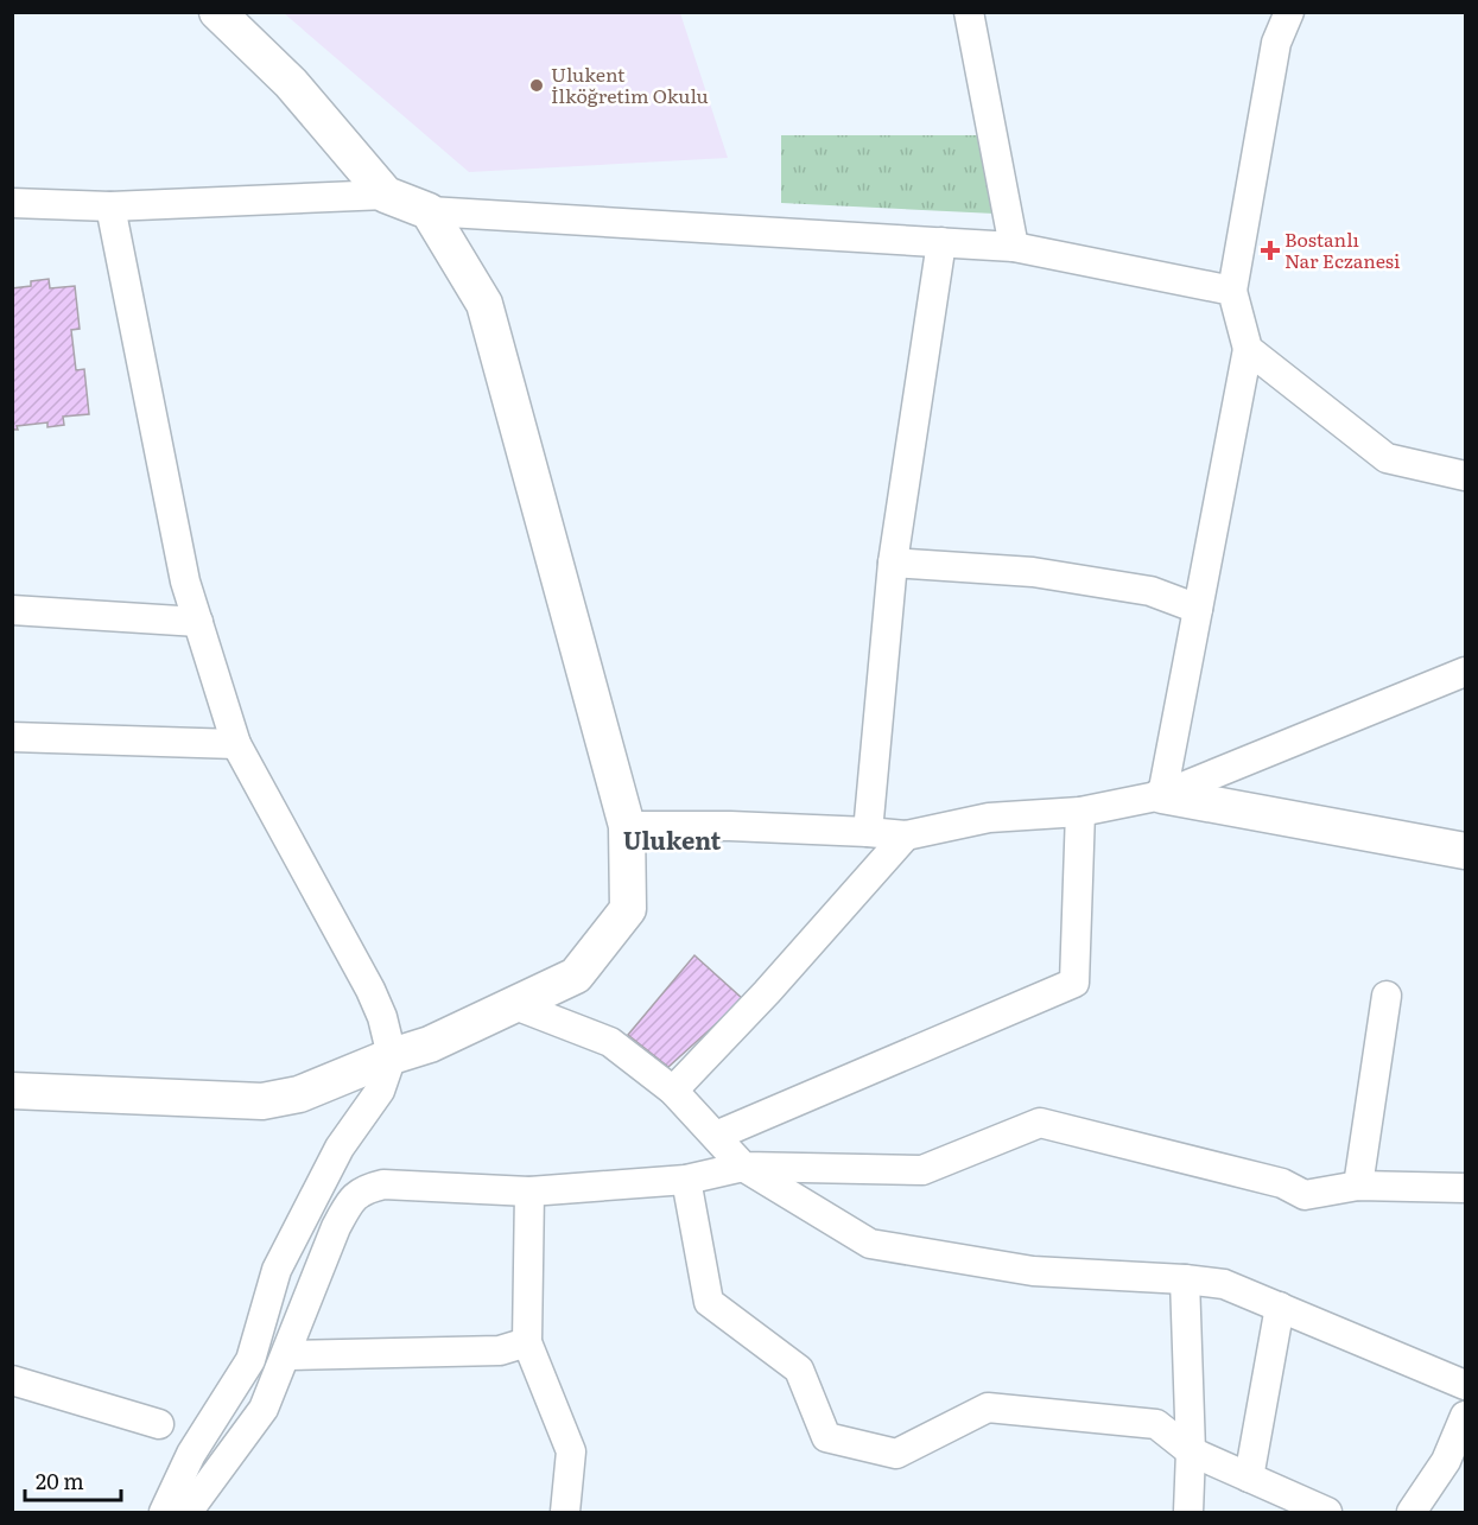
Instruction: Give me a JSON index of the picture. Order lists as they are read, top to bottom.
{
  "districts": ["Ulukent"],
  "places": {
    "other": ["Ulukent İlköğretim Okulu"],
    "health": ["Bostanlı Nar Eczanesi"]
  },
  "scale_bar": "20 m"
}
